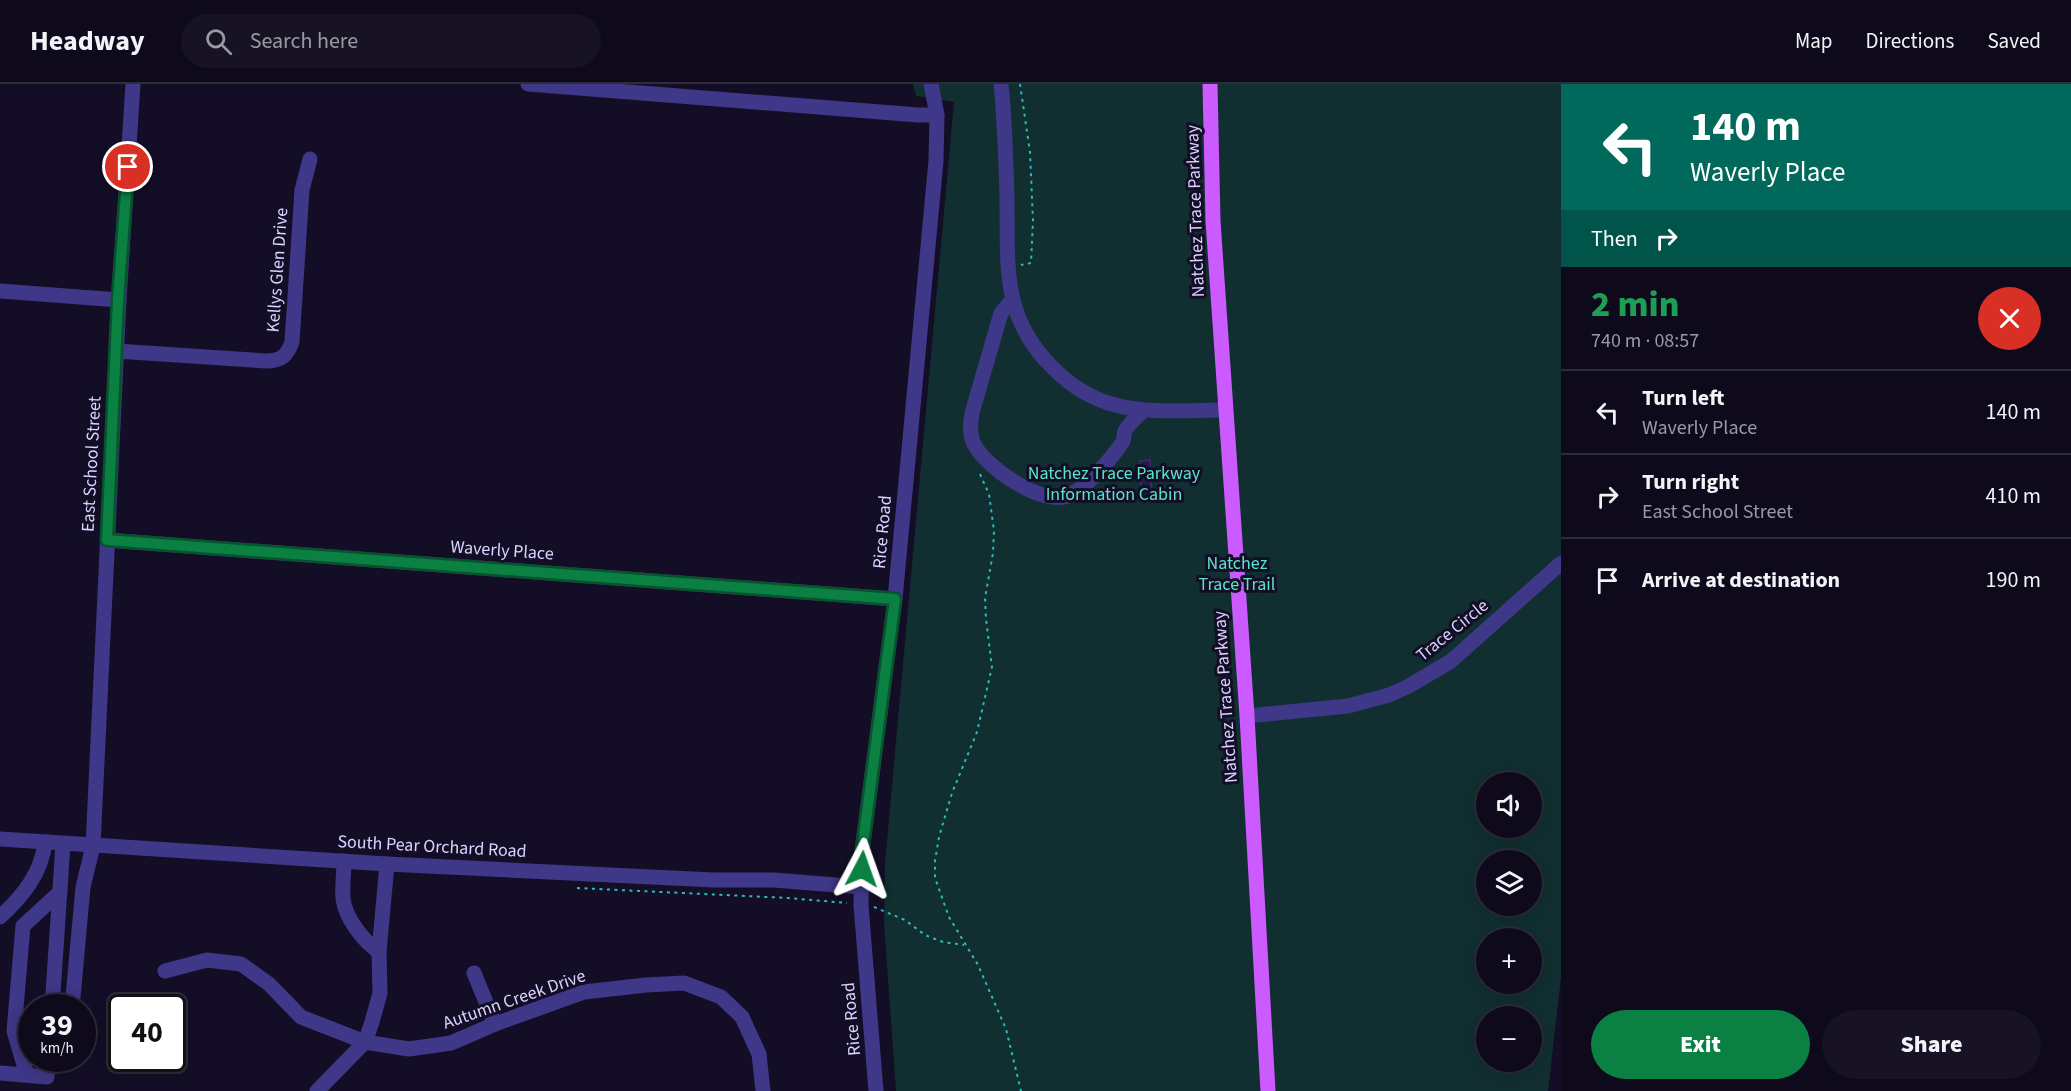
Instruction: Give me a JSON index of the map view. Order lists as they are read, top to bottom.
{
  "streets": {
    "main road": ["Natchez Trace Parkway"],
    "street": [
      "Kellys Glen Drive",
      "East School Street",
      "Rice Road",
      "Waverly Place",
      "Trace Circle",
      "South Pear Orchard Road",
      "Autumn Creek Drive"
    ]
  },
  "crossings": [
    ["Natchez Trace Parkway", "Trace Circle"],
    ["Kellys Glen Drive", "East School Street"],
    ["East School Street", "Waverly Place"],
    ["East School Street", "South Pear Orchard Road"],
    ["Rice Road", "Waverly Place"],
    ["Rice Road", "South Pear Orchard Road"]
  ],
  "parks": ["Natchez Trace Parkway Information Cabin", "Natchez Trace Trail"],
  "page": {
    "header": "Headway",
    "search": "Search here",
    "nav": ["Map", "Directions", "Saved"],
    "turn": ["140 m", "Waverly Place"],
    "then": "Then",
    "heading": ["2 min", "740 m · 08:57"],
    "list": [
      {
        "name": "Turn left",
        "note": "Waverly Place",
        "value": "140 m"
      },
      {
        "name": "Turn right",
        "note": "East School Street",
        "value": "410 m"
      },
      {
        "name": "Arrive at destination",
        "value": "190 m"
      }
    ],
    "map_buttons": ["+", "−"],
    "speed": "39 km/h",
    "limit": "40",
    "buttons": ["Exit", "Share"]
  }
}
